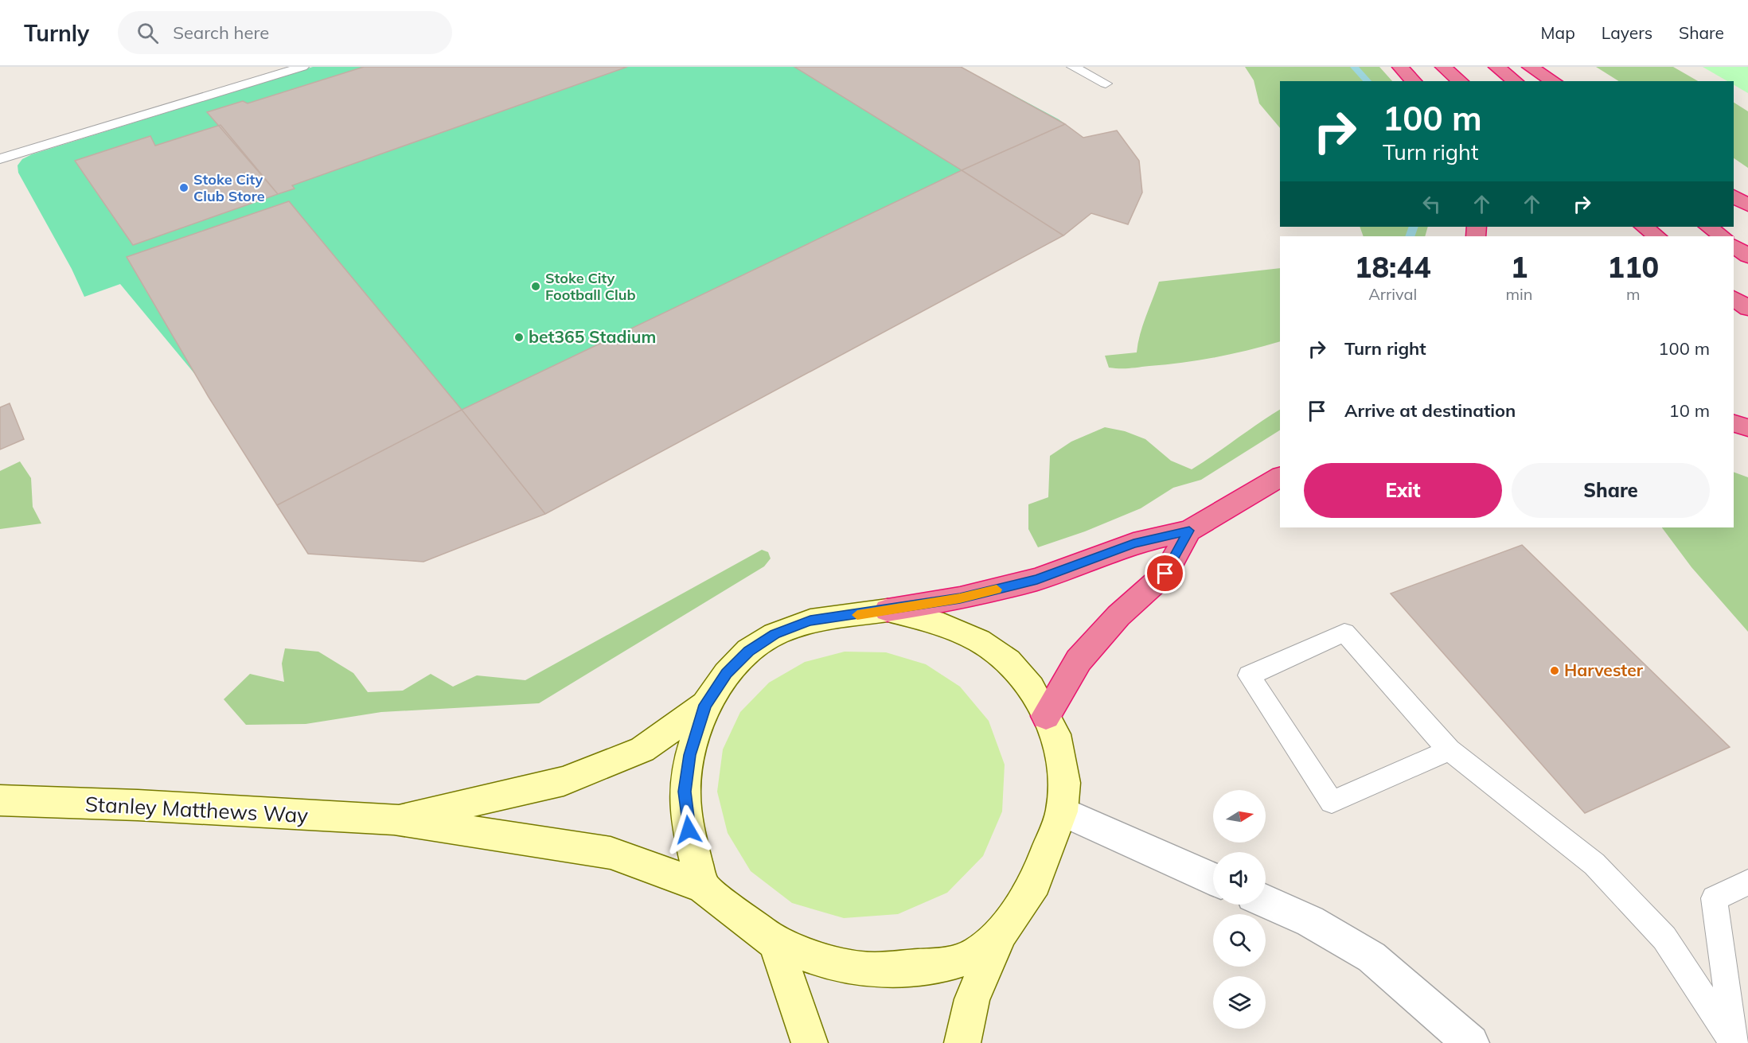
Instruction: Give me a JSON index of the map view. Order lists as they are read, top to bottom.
{
  "streets": {
    "main road": ["Stanley Matthews Way"]
  },
  "places": [
    "Stoke City Club Store",
    "Stoke City Football Club",
    "bet365 Stadium",
    "Harvester"
  ],
  "north": "right",
  "page": {
    "header": "Turnly",
    "search": "Search here",
    "nav": ["Map", "Layers", "Share"],
    "turn": ["100 m", "Turn right"],
    "eta": [
      "18:44",
      "Arrival",
      "1",
      "min",
      "110",
      "m"
    ],
    "list": [
      {
        "name": "Turn right",
        "value": "100 m"
      },
      {
        "name": "Arrive at destination",
        "value": "10 m"
      }
    ],
    "buttons": ["Exit", "Share"]
  }
}
